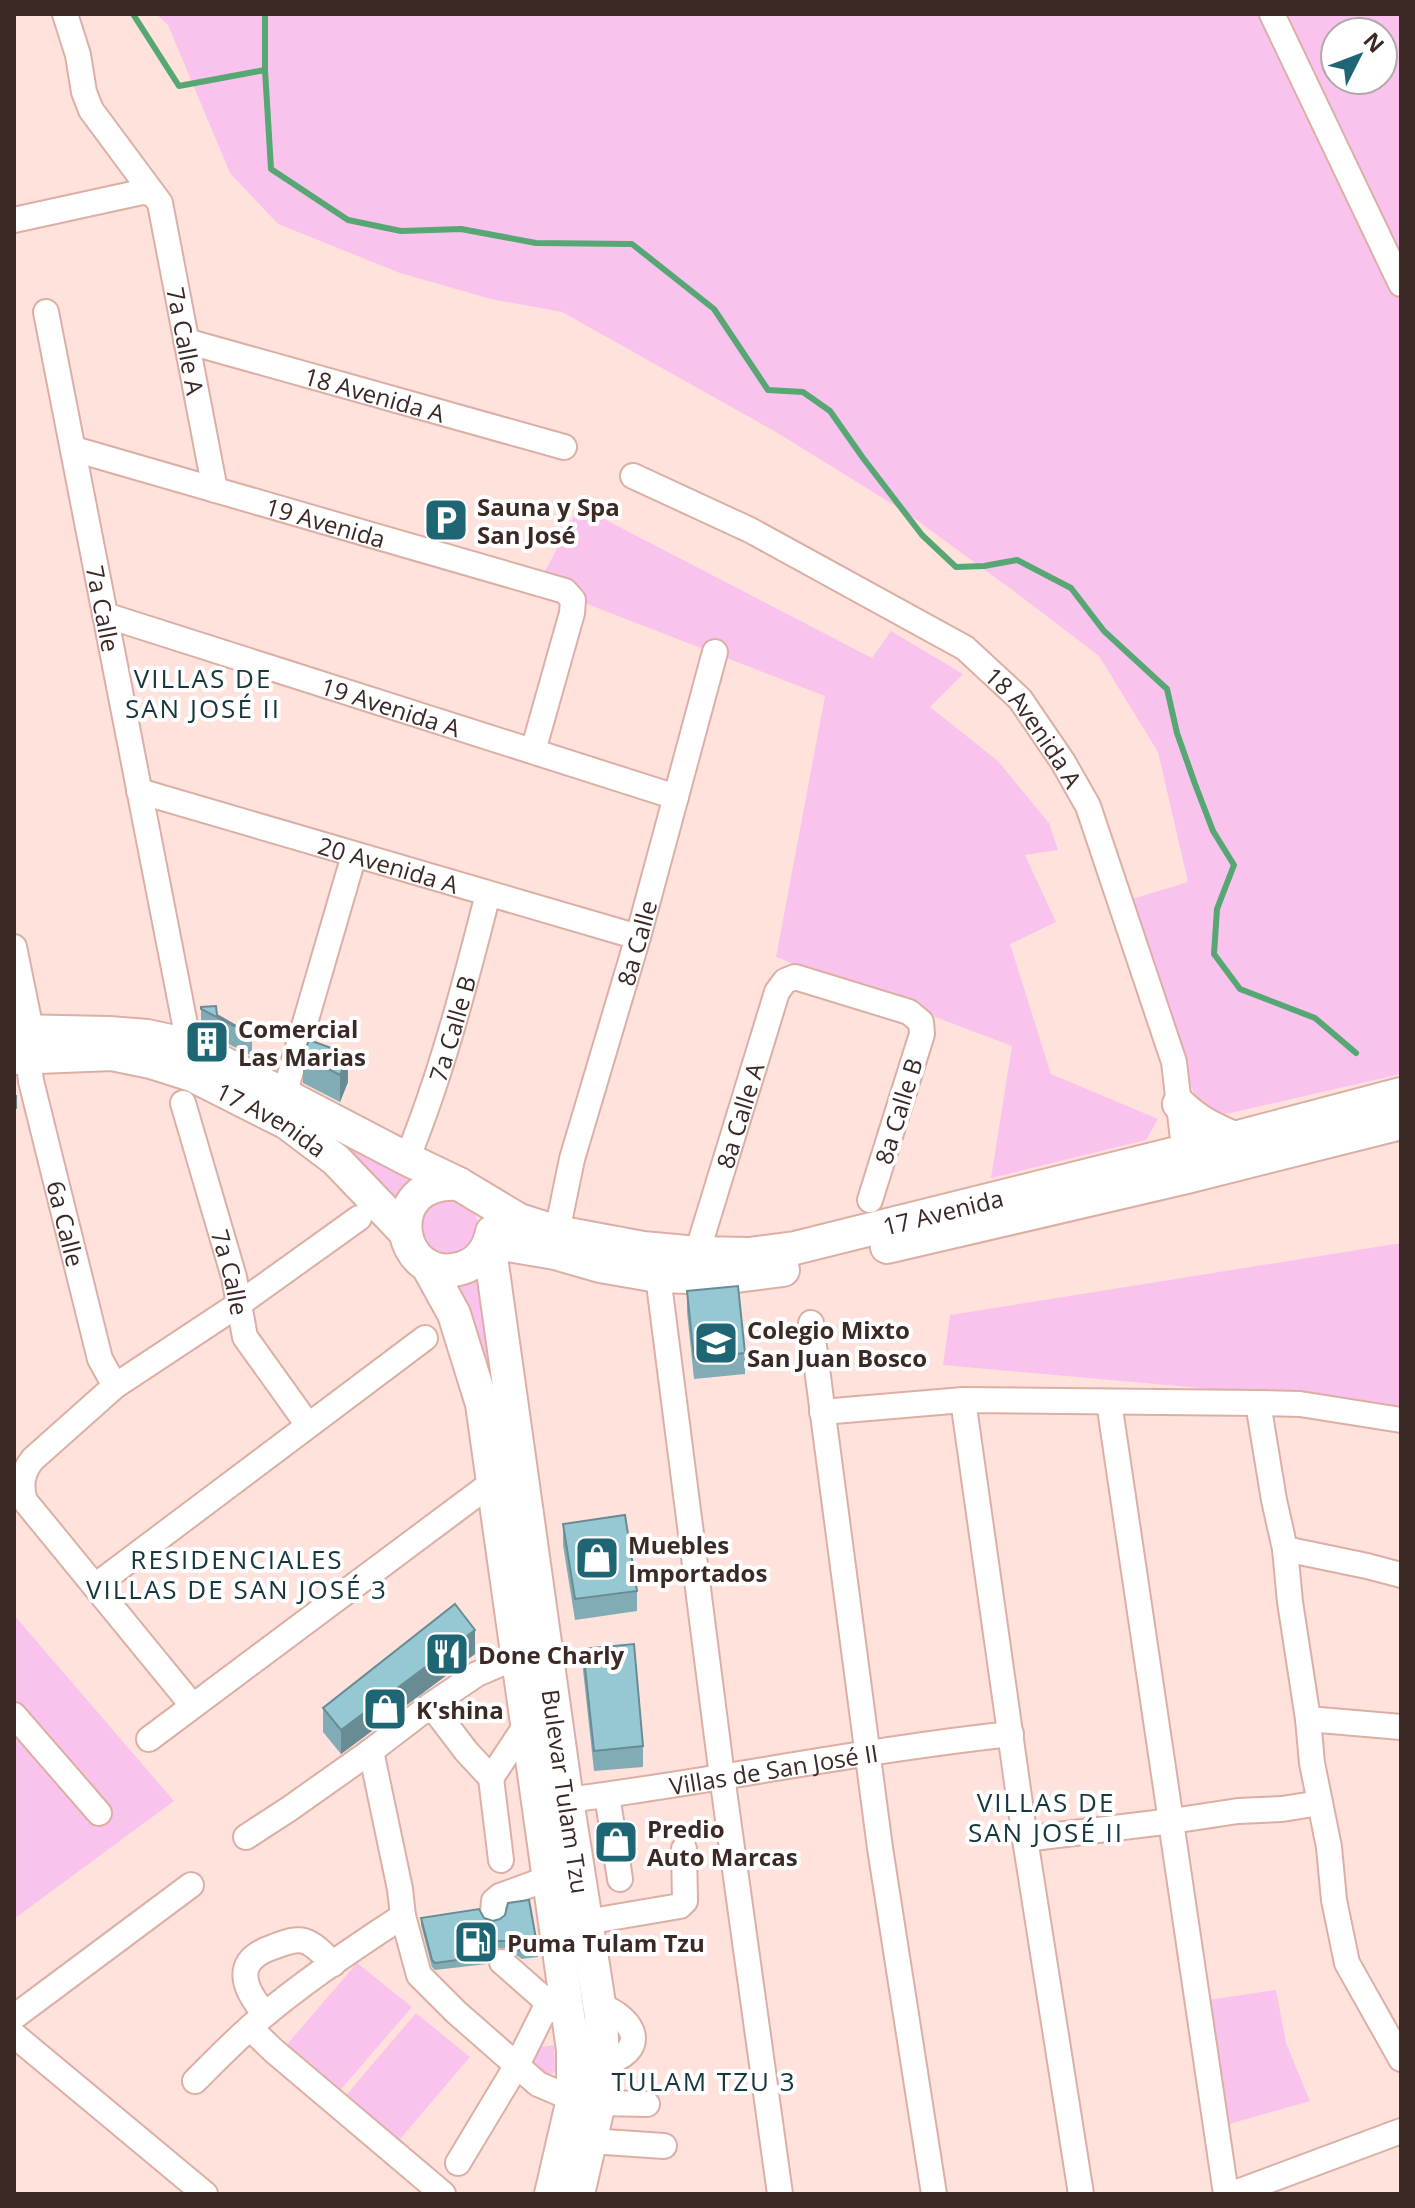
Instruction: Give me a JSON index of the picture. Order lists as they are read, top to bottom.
{
  "streets": {
    "main road": ["17 Avenida", "Bulevar Tulam Tzu"],
    "street": [
      "7a Calle A",
      "18 Avenida A",
      "19 Avenida",
      "7a Calle",
      "19 Avenida A",
      "20 Avenida A",
      "8a Calle",
      "7a Calle B",
      "8a Calle B",
      "8a Calle A",
      "6a Calle",
      "Villas de San José II"
    ]
  },
  "crossings": [
    ["7a Calle A", "18 Avenida A"],
    ["7a Calle A", "19 Avenida"],
    ["18 Avenida A", "17 Avenida"],
    ["19 Avenida", "7a Calle"],
    ["19 Avenida", "19 Avenida A"],
    ["7a Calle", "19 Avenida A"],
    ["7a Calle", "20 Avenida A"],
    ["7a Calle", "17 Avenida"],
    ["19 Avenida A", "8a Calle"],
    ["20 Avenida A", "8a Calle"],
    ["20 Avenida A", "7a Calle B"],
    ["8a Calle", "17 Avenida"],
    ["7a Calle B", "17 Avenida"],
    ["8a Calle B", "8a Calle A"],
    ["8a Calle A", "17 Avenida"],
    ["17 Avenida", "6a Calle"],
    ["17 Avenida", "Bulevar Tulam Tzu"],
    ["Villas de San José II", "Bulevar Tulam Tzu"]
  ],
  "districts": [
    "VILLAS DE SAN JOSÉ II",
    "RESIDENCIALES VILLAS DE SAN JOSÉ 3",
    "VILLAS DE SAN JOSÉ II",
    "TULAM TZU 3"
  ],
  "places": {
    "parking": ["Sauna y Spa San José"],
    "building": ["Comercial Las Marias"],
    "school or university": ["Colegio Mixto San Juan Bosco"],
    "shop": ["Muebles Importados", "K'shina", "Predio Auto Marcas"],
    "restaurant": ["Done Charly"],
    "fuel station": ["Puma Tulam Tzu"]
  },
  "north": "top right"
}
